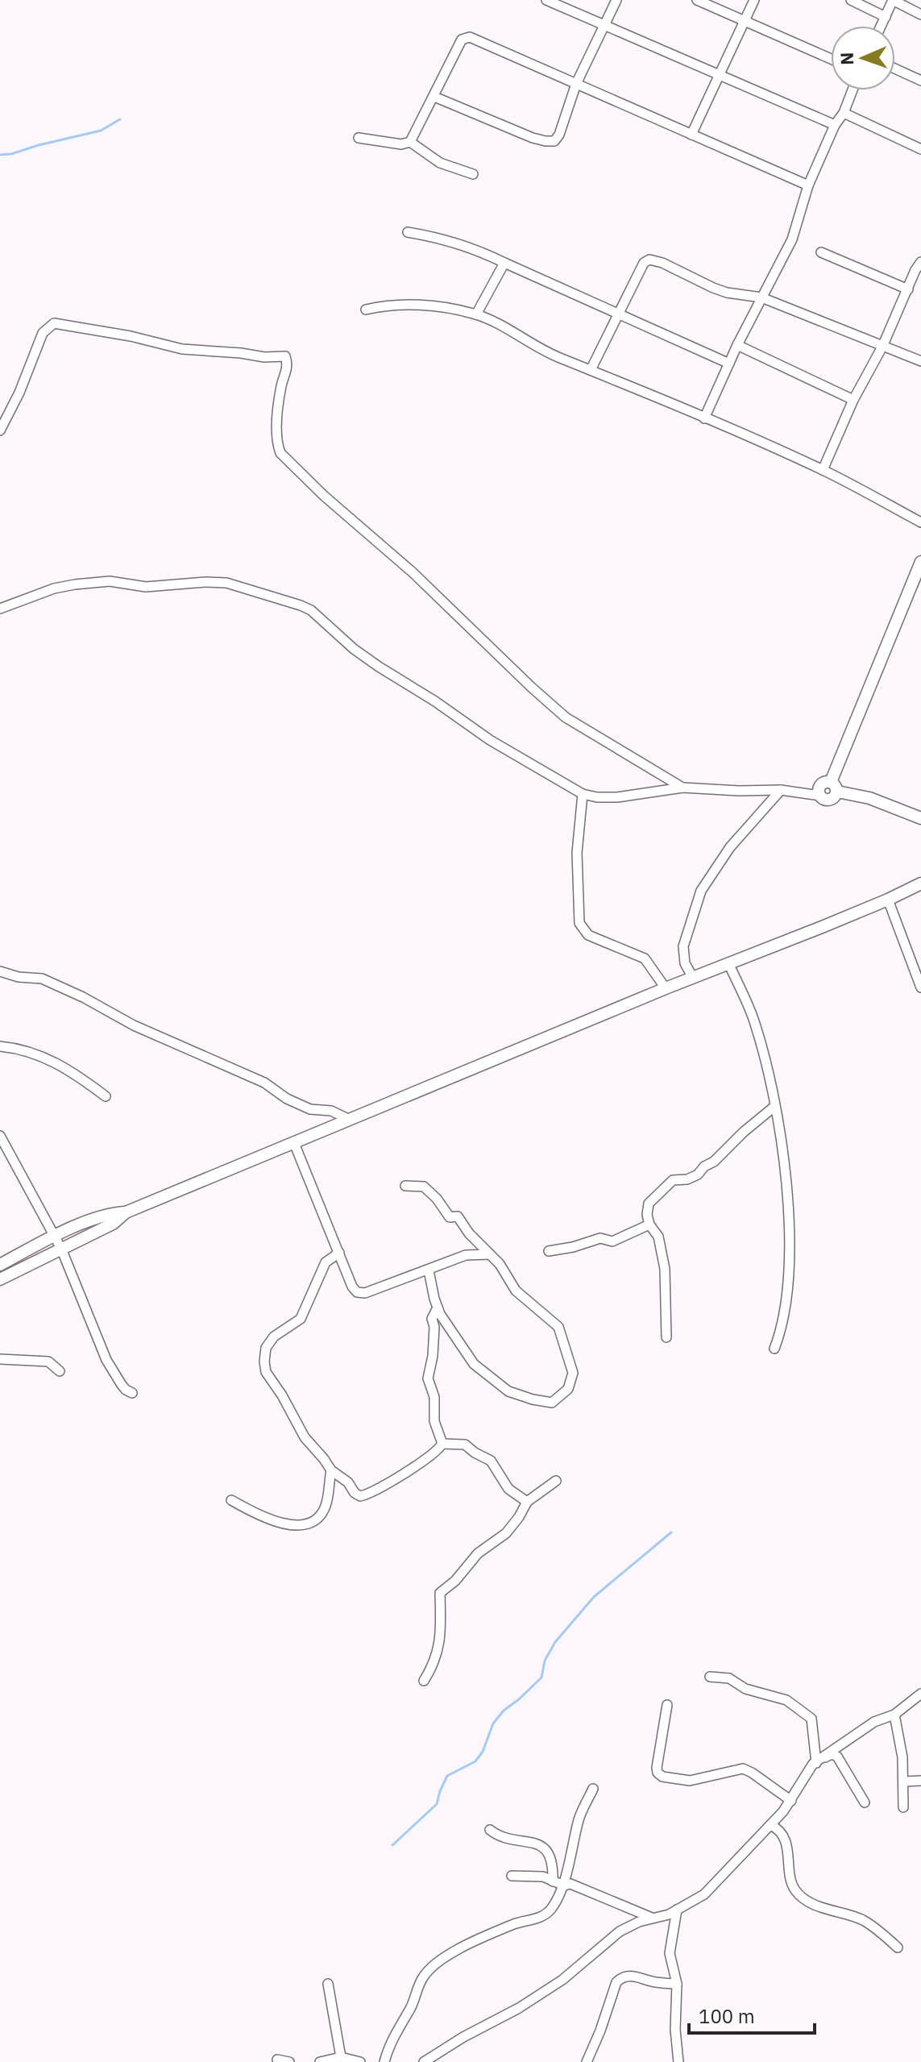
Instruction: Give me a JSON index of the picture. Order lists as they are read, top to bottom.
{
  "scale_bar": "100 m",
  "north": "left"
}
